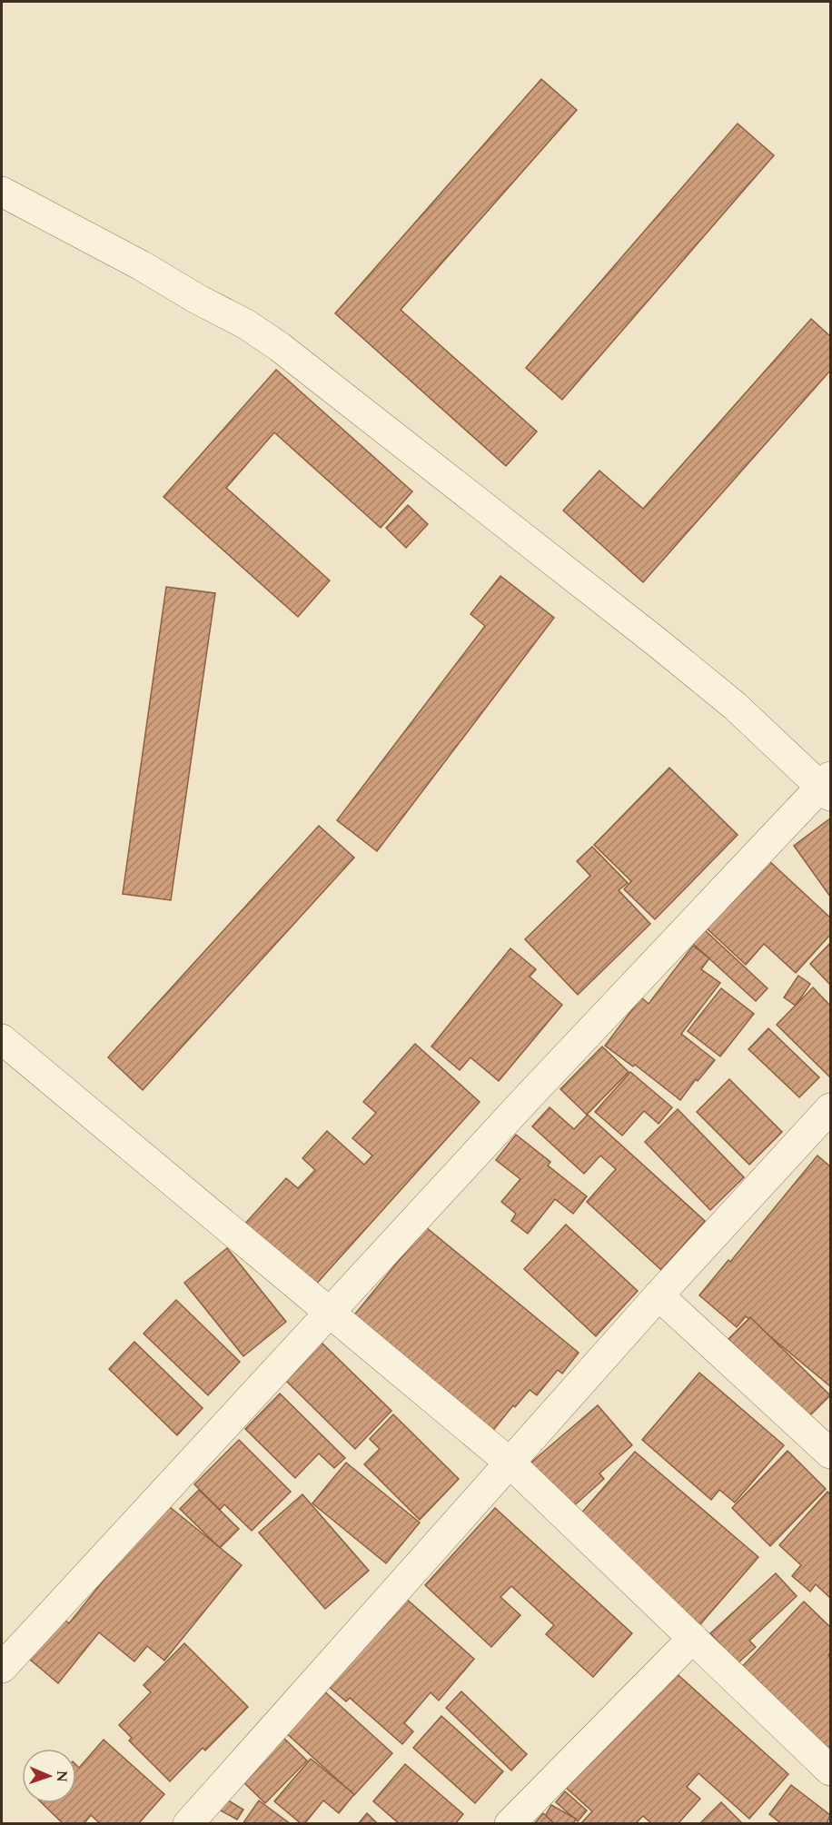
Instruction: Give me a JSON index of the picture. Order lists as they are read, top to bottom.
{
  "north": "right"
}
